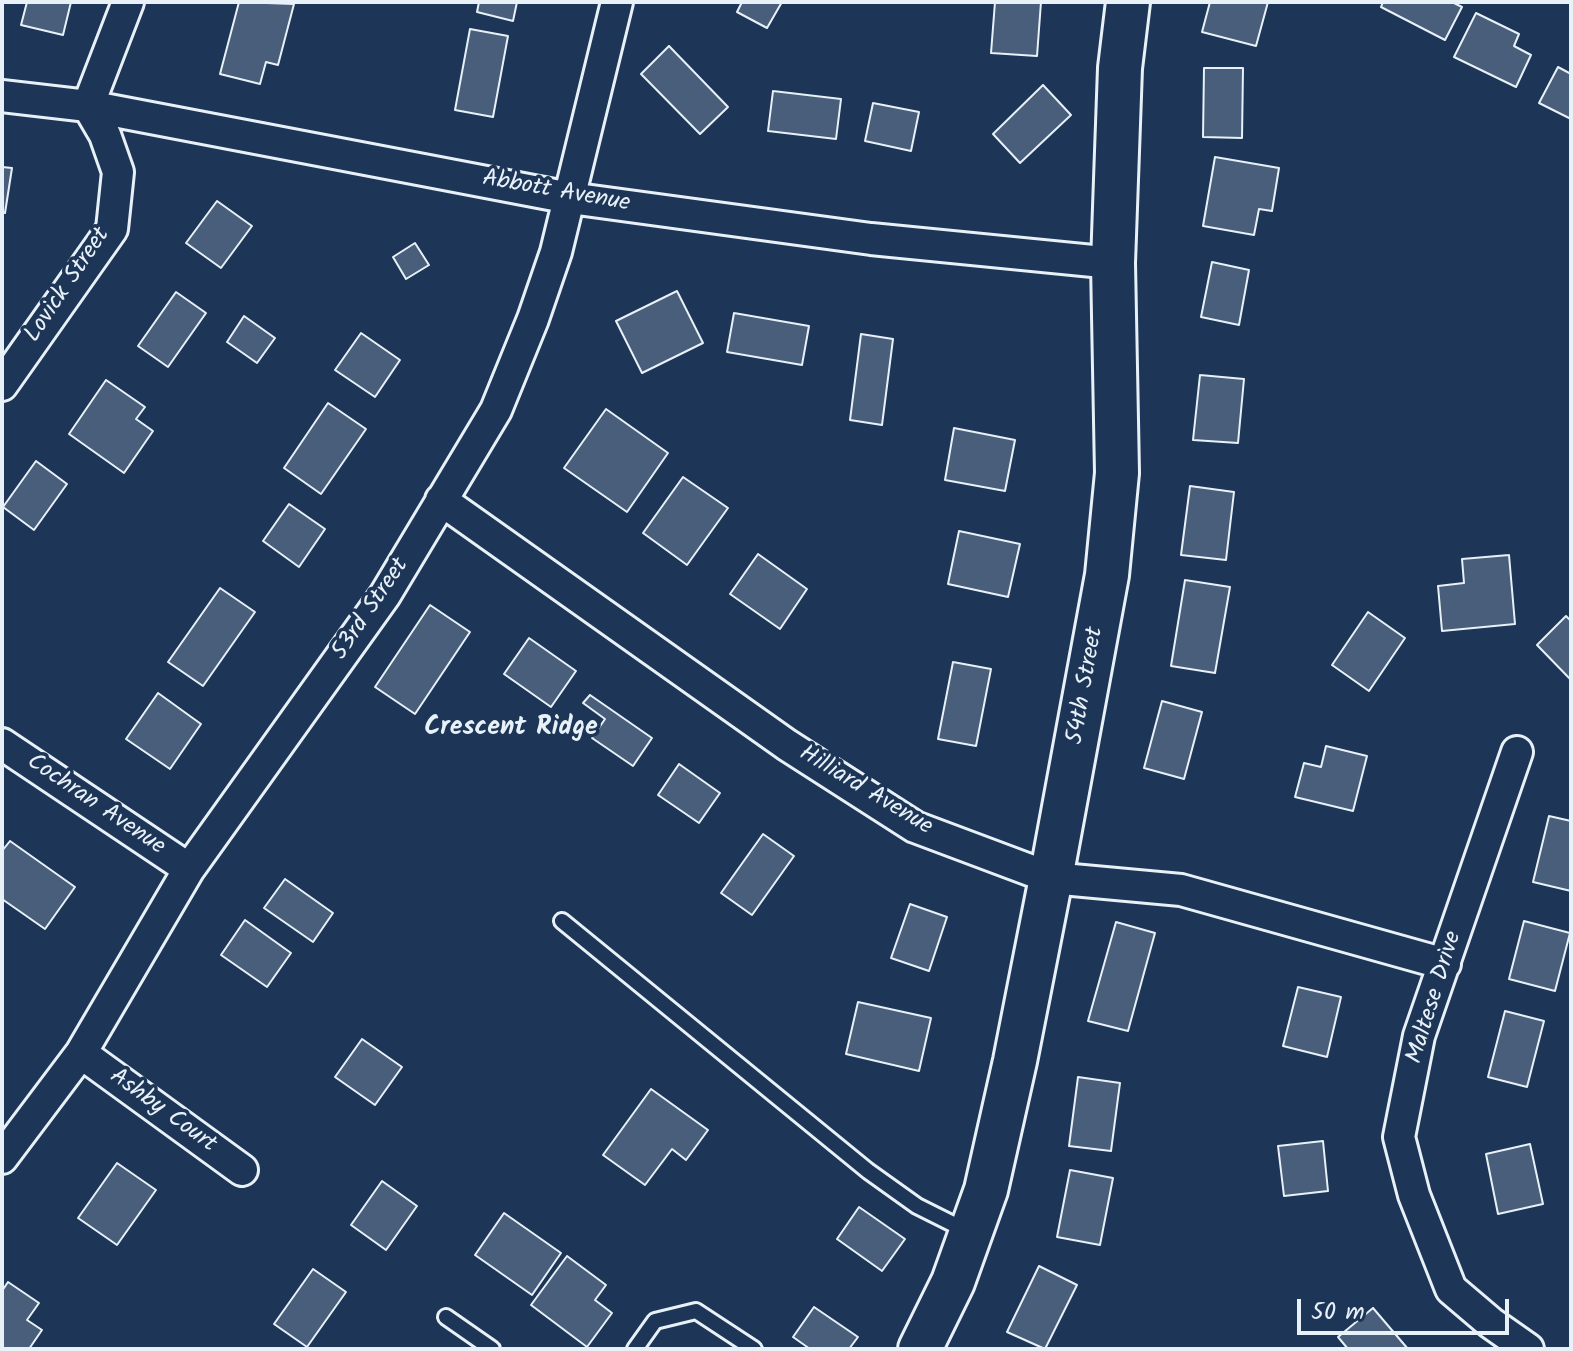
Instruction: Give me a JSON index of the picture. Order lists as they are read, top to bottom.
{
  "streets": {
    "main road": ["54th Street"],
    "street": [
      "Abbott Avenue",
      "Lovick Street",
      "53rd Street",
      "Hilliard Avenue",
      "Cochran Avenue",
      "Maltese Drive",
      "Ashby Court"
    ]
  },
  "crossings": [
    ["Abbott Avenue", "Lovick Street"],
    ["Abbott Avenue", "53rd Street"],
    ["Abbott Avenue", "54th Street"],
    ["53rd Street", "Hilliard Avenue"],
    ["53rd Street", "Cochran Avenue"],
    ["53rd Street", "Ashby Court"],
    ["54th Street", "Hilliard Avenue"],
    ["Hilliard Avenue", "Maltese Drive"]
  ],
  "districts": ["Crescent Ridge"],
  "scale_bar": "50 m"
}
